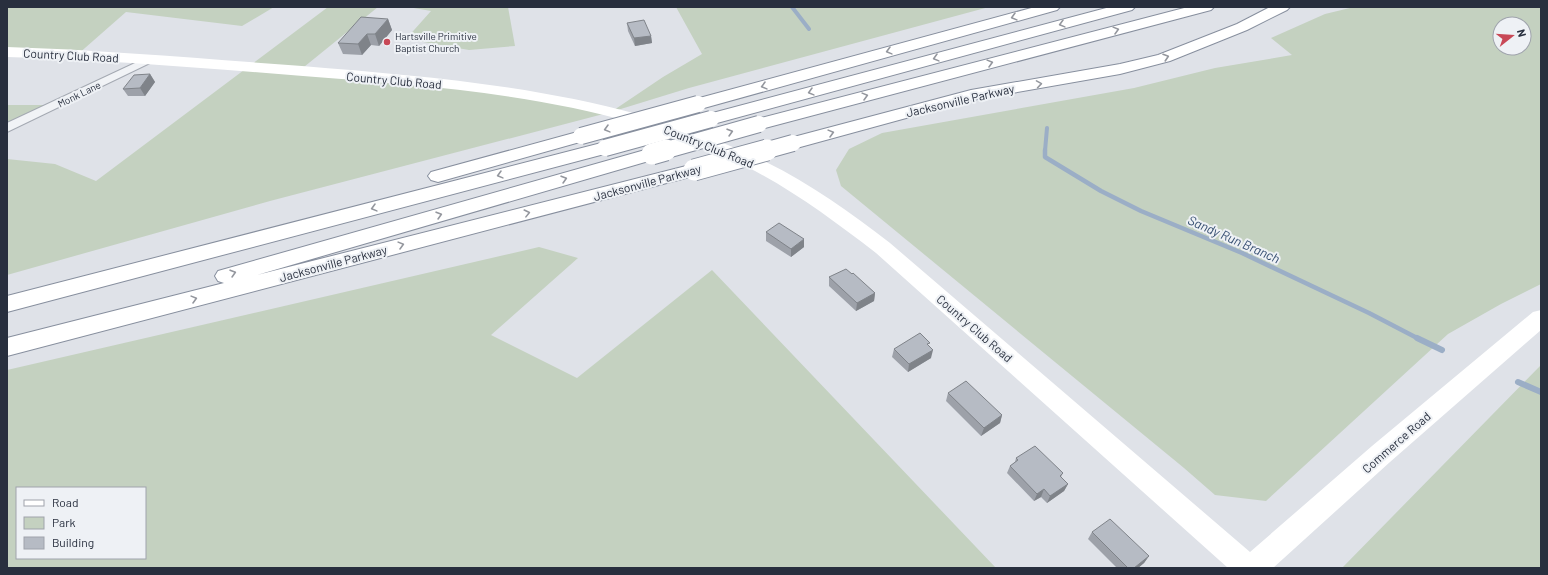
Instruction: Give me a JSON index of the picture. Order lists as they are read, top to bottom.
{
  "streets": {
    "highway": ["Jacksonville Parkway"],
    "main road": ["Country Club Road", "Commerce Road"],
    "street": ["Monk Lane"]
  },
  "crossings": [
    ["Country Club Road", "Monk Lane"]
  ],
  "water": ["Sandy Run Branch"],
  "places": ["Hartsville Primitive Baptist Church"],
  "legend": ["Road", "Park", "Building"],
  "north": "right"
}
